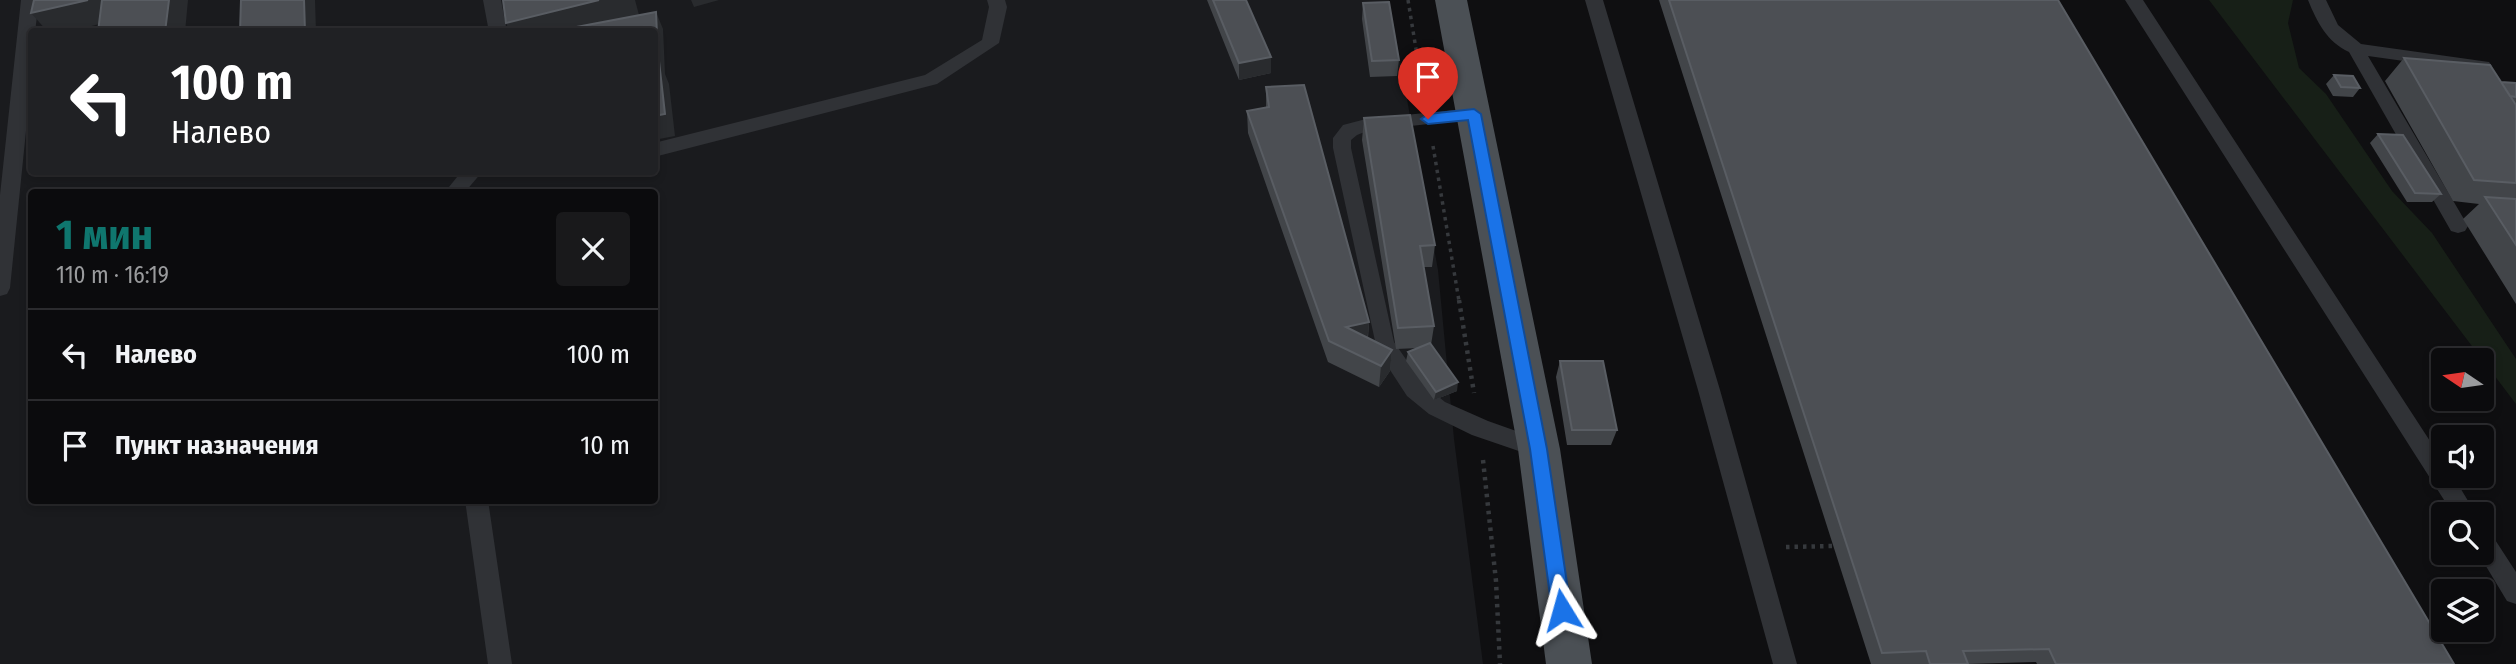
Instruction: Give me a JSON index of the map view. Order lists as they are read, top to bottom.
{
  "north": "left",
  "page": {
    "turn": ["100 m", "Налево"],
    "heading": ["1 мин", "110 m · 16:19"],
    "list": [
      {
        "name": "Налево",
        "value": "100 m"
      },
      {
        "name": "Пункт назначения",
        "value": "10 m"
      }
    ]
  }
}
